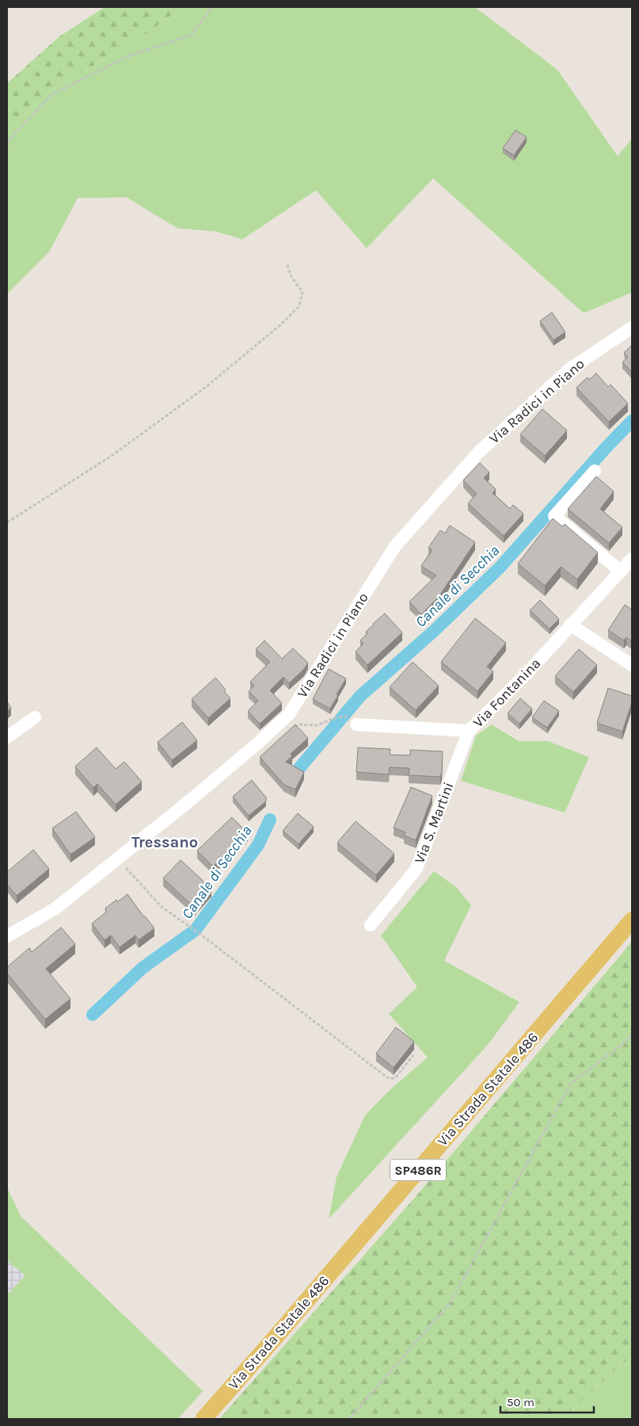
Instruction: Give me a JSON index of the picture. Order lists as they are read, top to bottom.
{
  "streets": {
    "main road": ["Via Strada Statale 486", "SP486R"],
    "street": ["Via Radici in Piano", "Via Fontanina", "Via S. Martini"]
  },
  "crossings": [
    ["Via Fontanina", "Via S. Martini"]
  ],
  "districts": ["Tressano"],
  "water": ["Canale di Secchia"],
  "scale_bar": "50 m"
}
